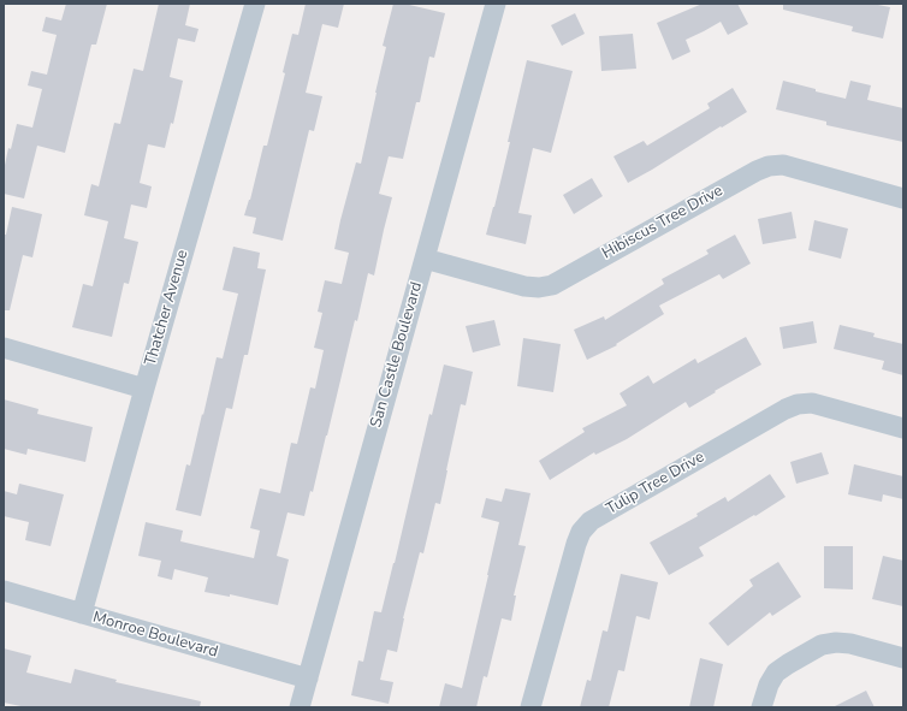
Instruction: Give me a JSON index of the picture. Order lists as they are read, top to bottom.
{
  "streets": {
    "street": [
      "Hibiscus Tree Drive",
      "Thatcher Avenue",
      "San Castle Boulevard",
      "Tulip Tree Drive",
      "Monroe Boulevard"
    ]
  },
  "crossings": [
    ["Hibiscus Tree Drive", "San Castle Boulevard"],
    ["Thatcher Avenue", "Monroe Boulevard"],
    ["San Castle Boulevard", "Monroe Boulevard"]
  ]
}
